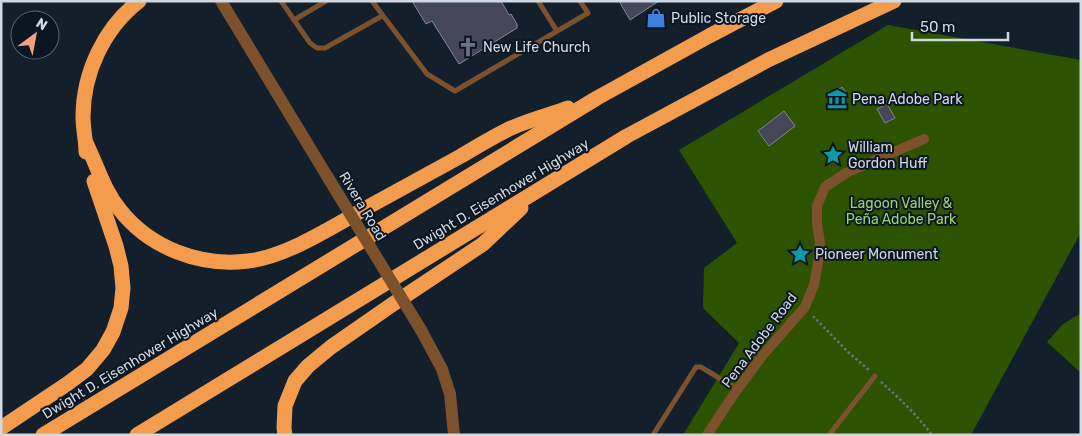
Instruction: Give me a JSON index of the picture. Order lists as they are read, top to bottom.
{
  "streets": {
    "highway": ["Dwight D. Eisenhower Highway"],
    "street": ["Rivera Road", "Pena Adobe Road"]
  },
  "parks": ["Lagoon Valley & Peña Adobe Park"],
  "places": {
    "shop": ["Public Storage"],
    "church": ["New Life Church"],
    "museum": ["Pena Adobe Park"],
    "place": ["William Gordon Huff", "Pioneer Monument"]
  },
  "scale_bar": "50 m",
  "north": "top right"
}
